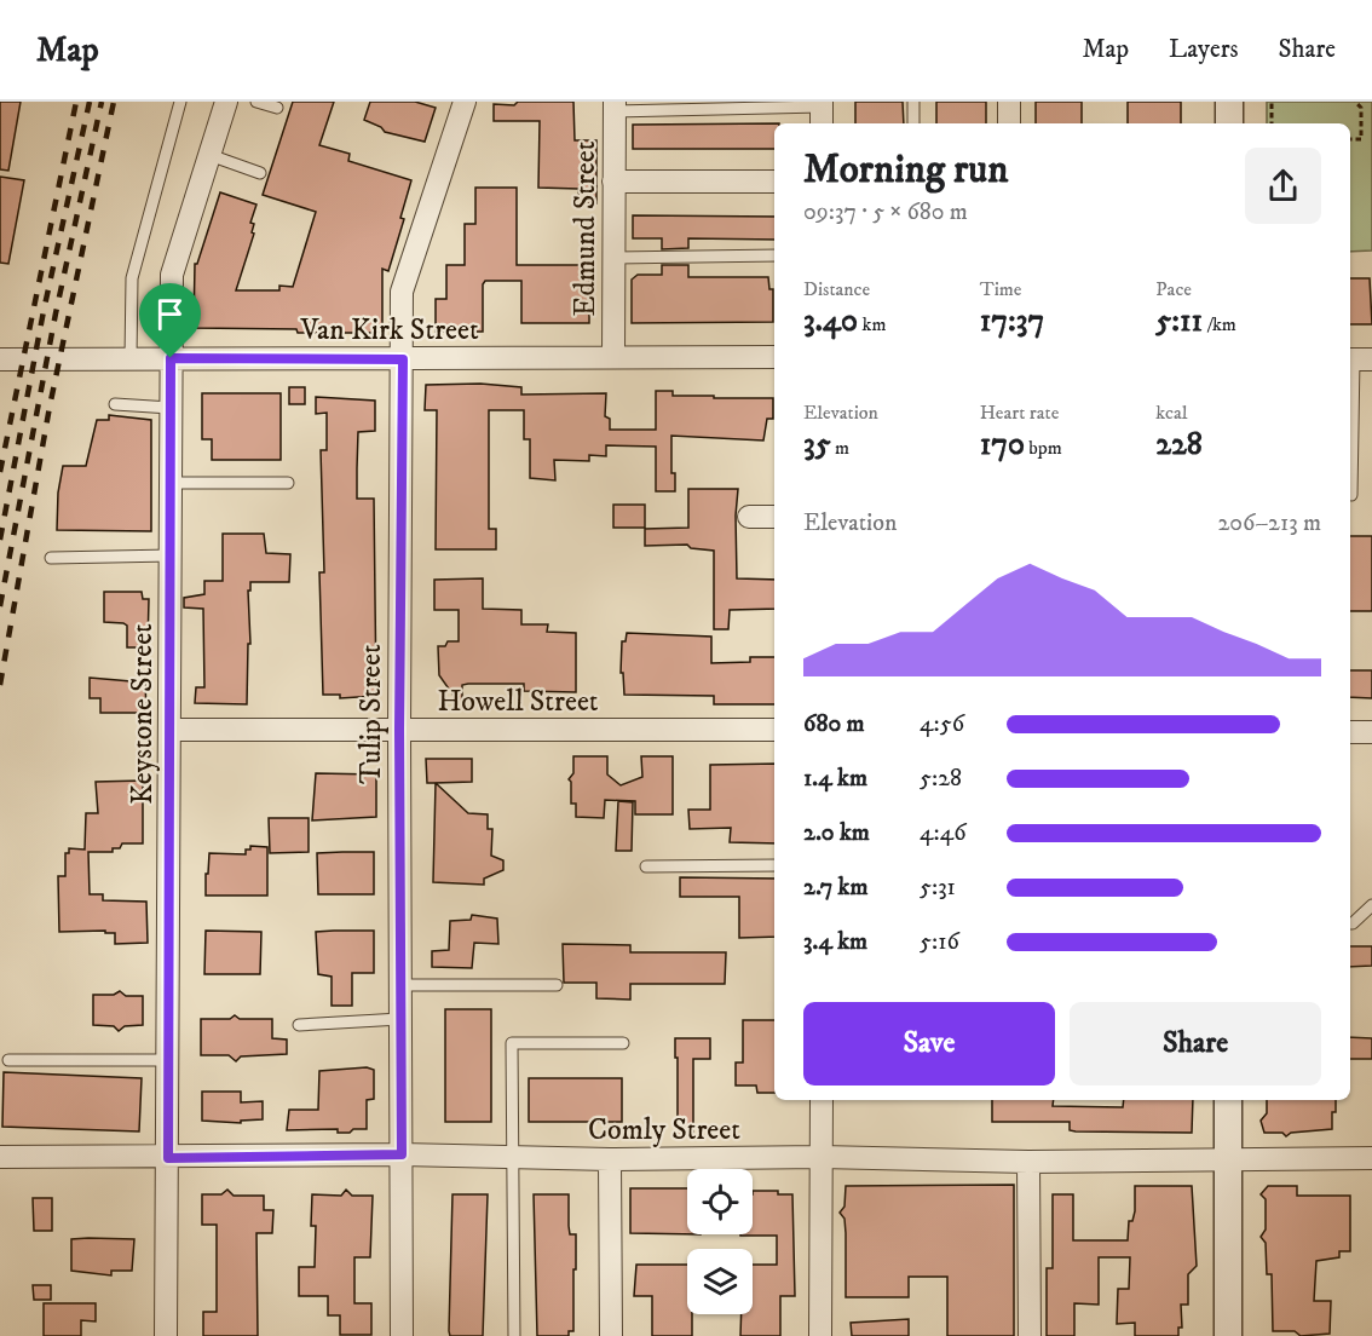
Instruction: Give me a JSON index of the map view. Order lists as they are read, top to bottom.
{
  "streets": {
    "street": [
      "Edmund Street",
      "Van Kirk Street",
      "Howell Street",
      "Keystone Street",
      "Tulip Street",
      "Comly Street"
    ]
  },
  "crossings": [
    ["Edmund Street", "Van Kirk Street"],
    ["Van Kirk Street", "Keystone Street"],
    ["Van Kirk Street", "Tulip Street"],
    ["Howell Street", "Keystone Street"],
    ["Howell Street", "Tulip Street"],
    ["Keystone Street", "Comly Street"],
    ["Tulip Street", "Comly Street"]
  ],
  "page": {
    "header": "Map",
    "nav": ["Map", "Layers", "Share"],
    "heading": ["Morning run", "09:37 · 5 × 680 m"],
    "stats": [
      ["Distance", "3.40 km"],
      ["Time", "17:37"],
      ["Pace", "5:11 /km"],
      ["Elevation", "35 m"],
      ["Heart rate", "170 bpm"],
      ["kcal", "228"]
    ],
    "chart": ["Elevation", "206–213 m"],
    "list": [
      {
        "name": "680 m",
        "note": "4:56"
      },
      {
        "name": "1.4 km",
        "note": "5:28"
      },
      {
        "name": "2.0 km",
        "note": "4:46"
      },
      {
        "name": "2.7 km",
        "note": "5:31"
      },
      {
        "name": "3.4 km",
        "note": "5:16"
      }
    ],
    "buttons": ["Save", "Share"]
  }
}
